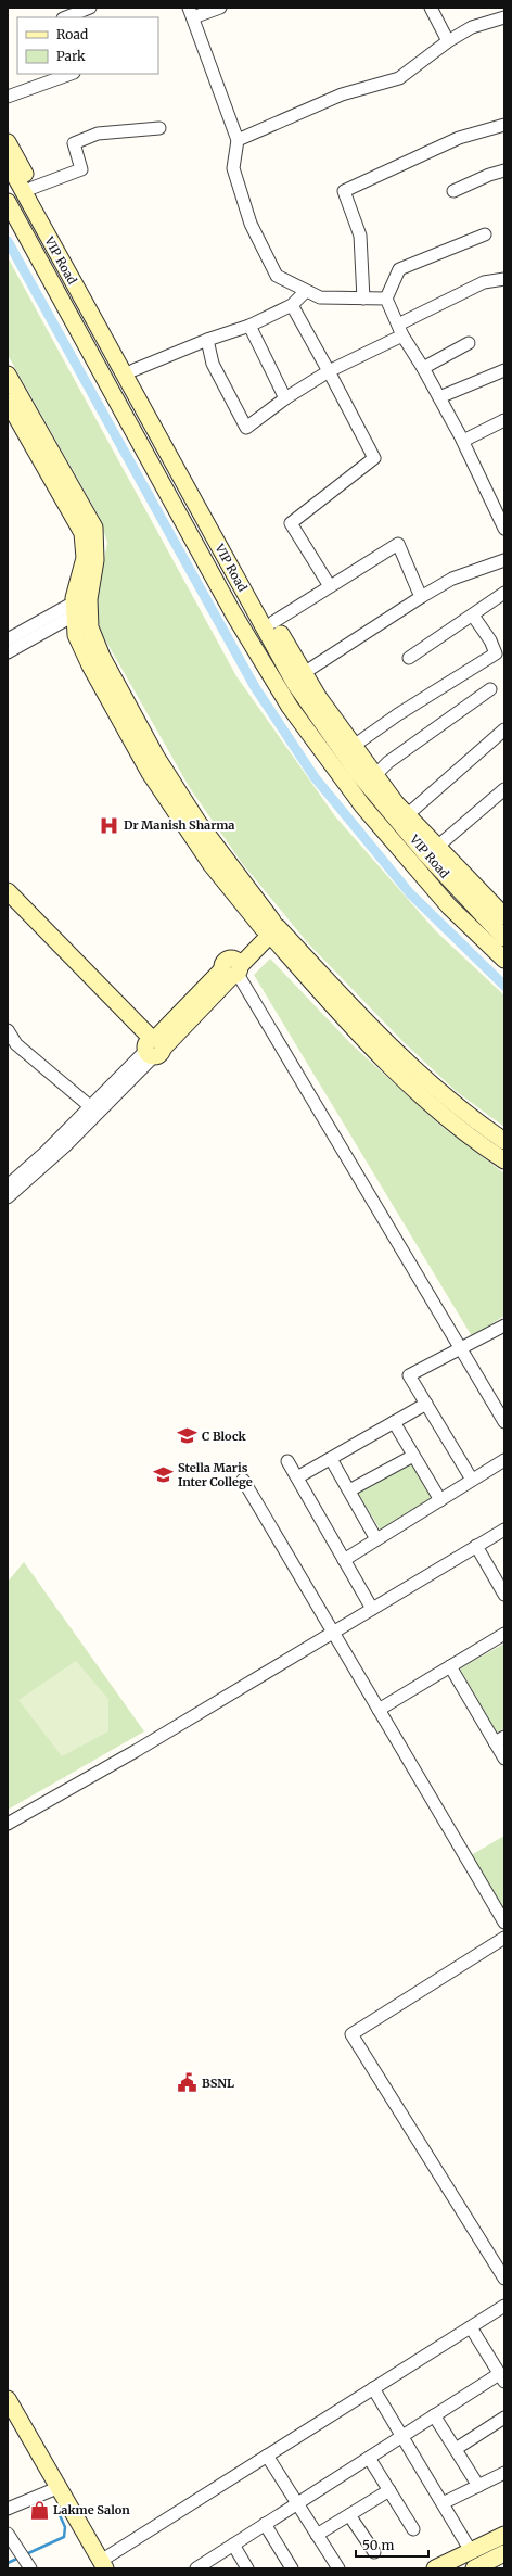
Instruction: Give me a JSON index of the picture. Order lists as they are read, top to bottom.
{
  "streets": {
    "street": ["VIP Road"]
  },
  "places": {
    "hospital": ["Dr Manish Sharma"],
    "school or university": ["C Block", "Stella Maris Inter College"],
    "public building": ["BSNL"],
    "shop": ["Lakme Salon"]
  },
  "legend": ["Road", "Park"],
  "scale_bar": "50 m"
}
